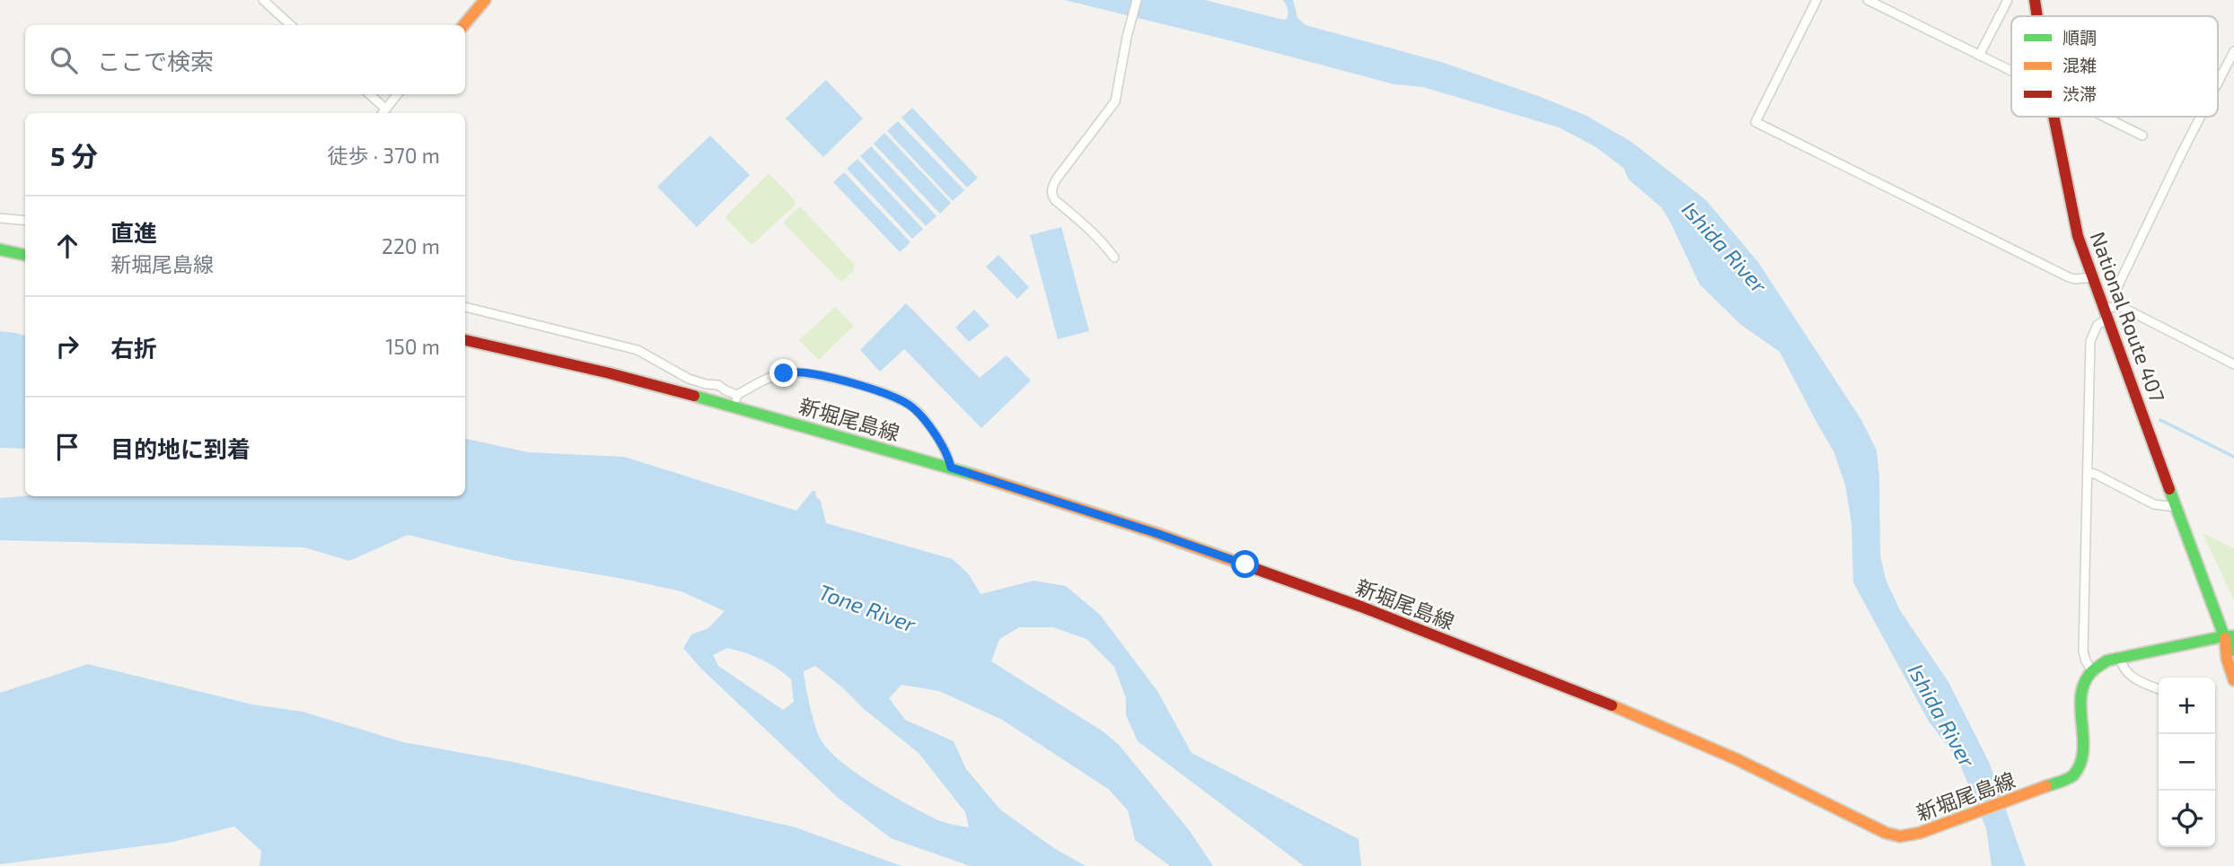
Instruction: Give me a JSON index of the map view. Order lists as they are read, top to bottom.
{
  "streets": {
    "main road": ["National Route 407", "新堀尾島線"]
  },
  "water": ["Ishida River", "Tone River"],
  "legend": ["順調", "混雑", "渋滞"],
  "page": {
    "search": "ここで検索",
    "heading": ["5 分", "徒歩 · 370 m"],
    "list": [
      ["直進", "新堀尾島線", "220 m"],
      ["右折", "150 m"],
      "目的地に到着"
    ],
    "map_buttons": ["+", "−"]
  }
}
